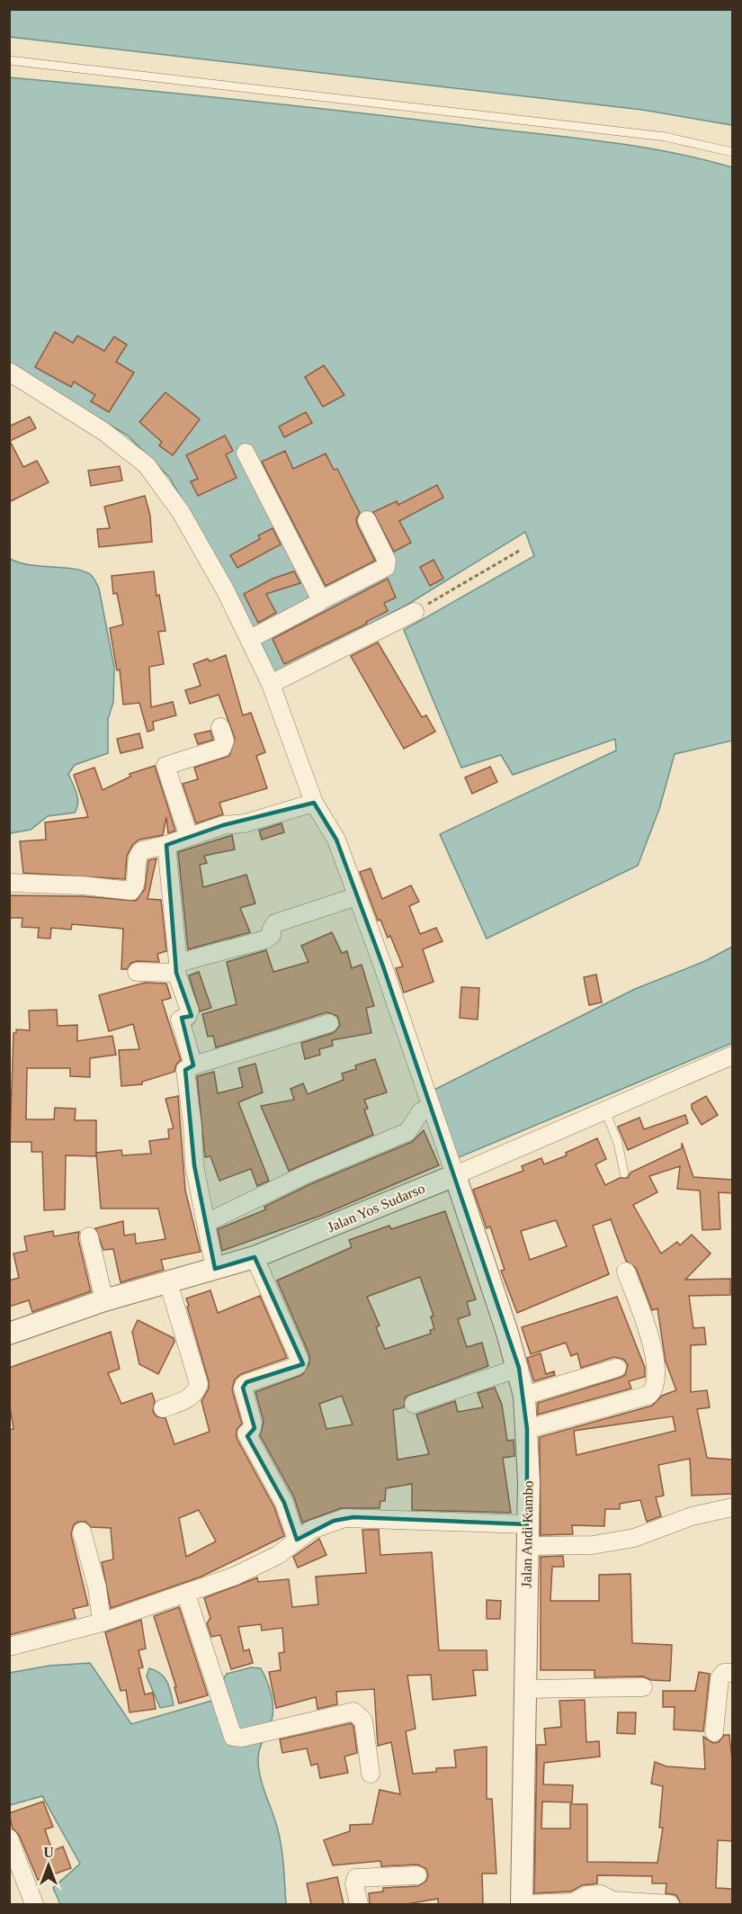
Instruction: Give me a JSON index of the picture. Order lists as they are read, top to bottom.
{
  "streets": {
    "street": ["Jalan Yos Sudarso", "Jalan Andi Kambo"]
  },
  "crossings": [
    ["Jalan Yos Sudarso", "Jalan Andi Kambo"]
  ],
  "north": "top"
}
